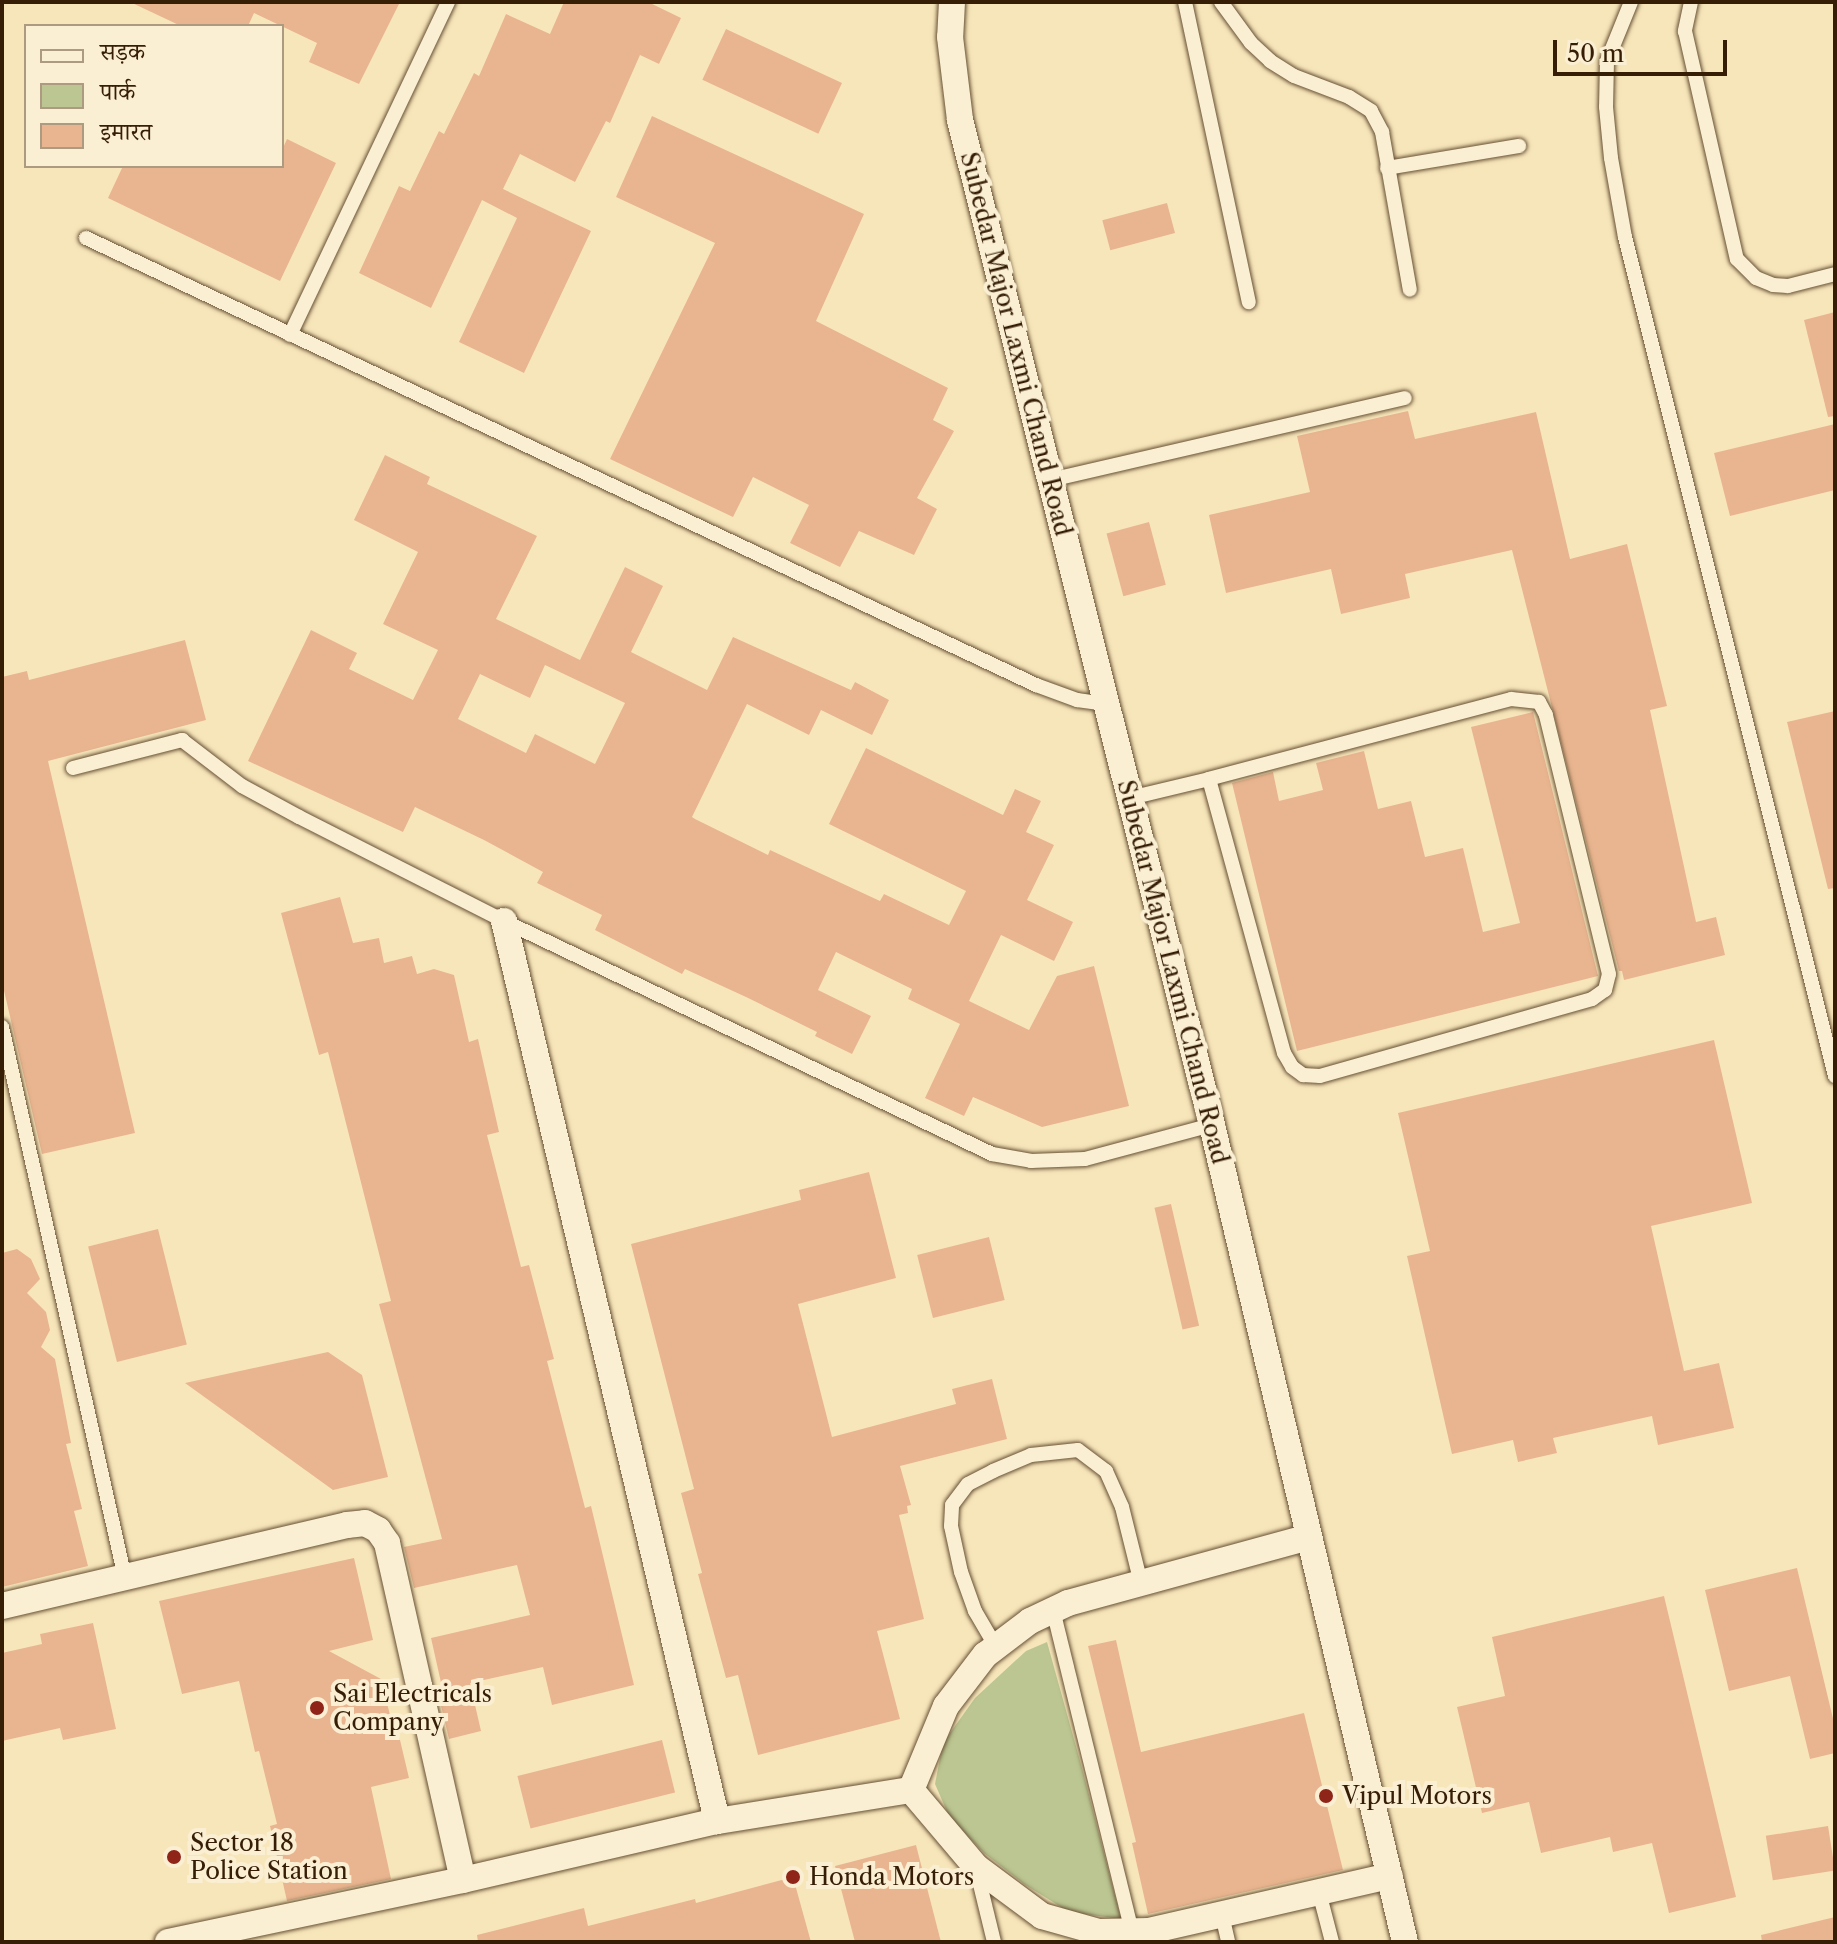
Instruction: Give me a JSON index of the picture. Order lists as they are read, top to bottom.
{
  "streets": {
    "street": ["Subedar Major Laxmi Chand Road"]
  },
  "places": [
    "Sai Electricals Company",
    "Vipul Motors",
    "Sector 18 Police Station",
    "Honda Motors"
  ],
  "legend": ["सड़क", "पार्क", "इमारत"],
  "scale_bar": "50 m"
}
